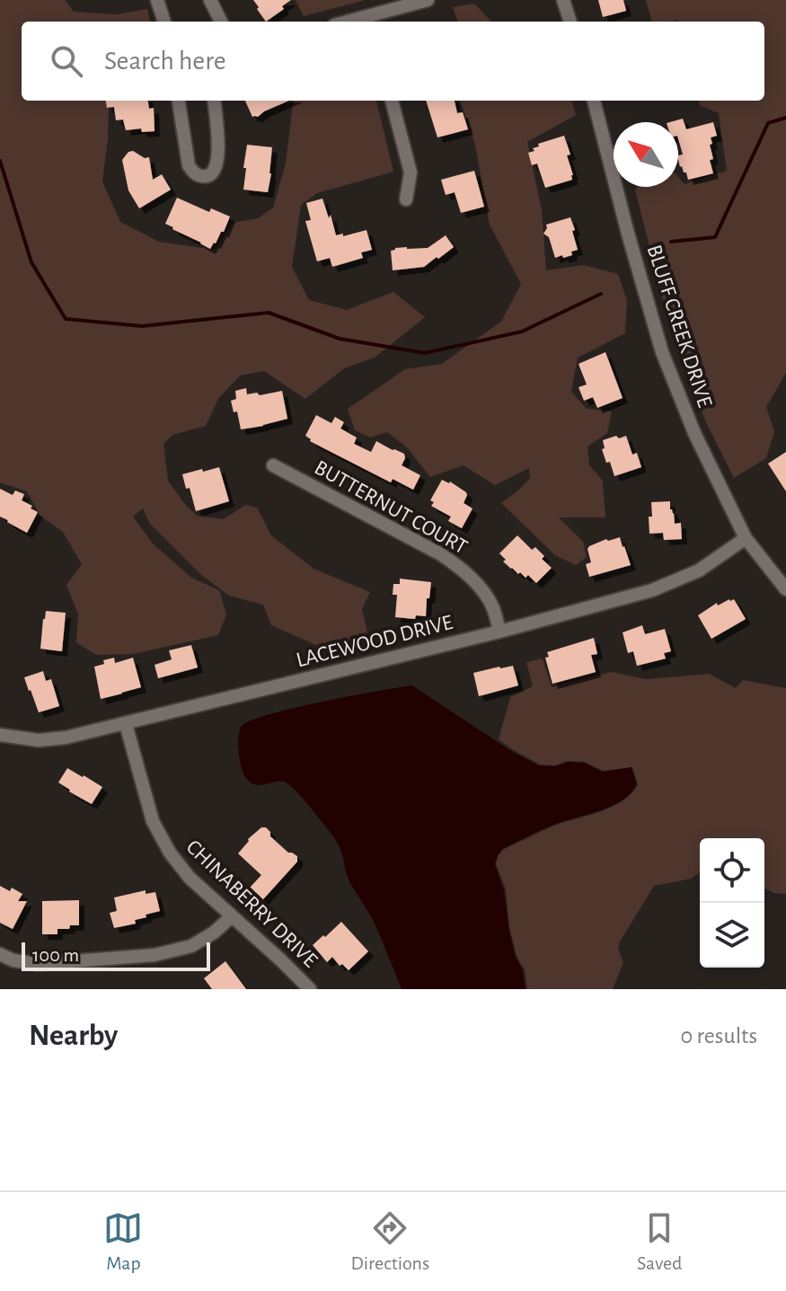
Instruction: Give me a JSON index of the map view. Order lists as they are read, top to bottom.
{
  "streets": {
    "street": [
      "BLUFF CREEK DRIVE",
      "BUTTERNUT COURT",
      "LACEWOOD DRIVE",
      "CHINABERRY DRIVE"
    ]
  },
  "crossings": [
    ["BLUFF CREEK DRIVE", "LACEWOOD DRIVE"],
    ["BUTTERNUT COURT", "LACEWOOD DRIVE"],
    ["LACEWOOD DRIVE", "CHINABERRY DRIVE"]
  ],
  "scale_bar": "100 m",
  "north": "top left",
  "page": {
    "search": "Search here",
    "scale": "100 m",
    "heading": ["Nearby", "0 results"],
    "nav": ["Map", "Directions", "Saved"]
  }
}
